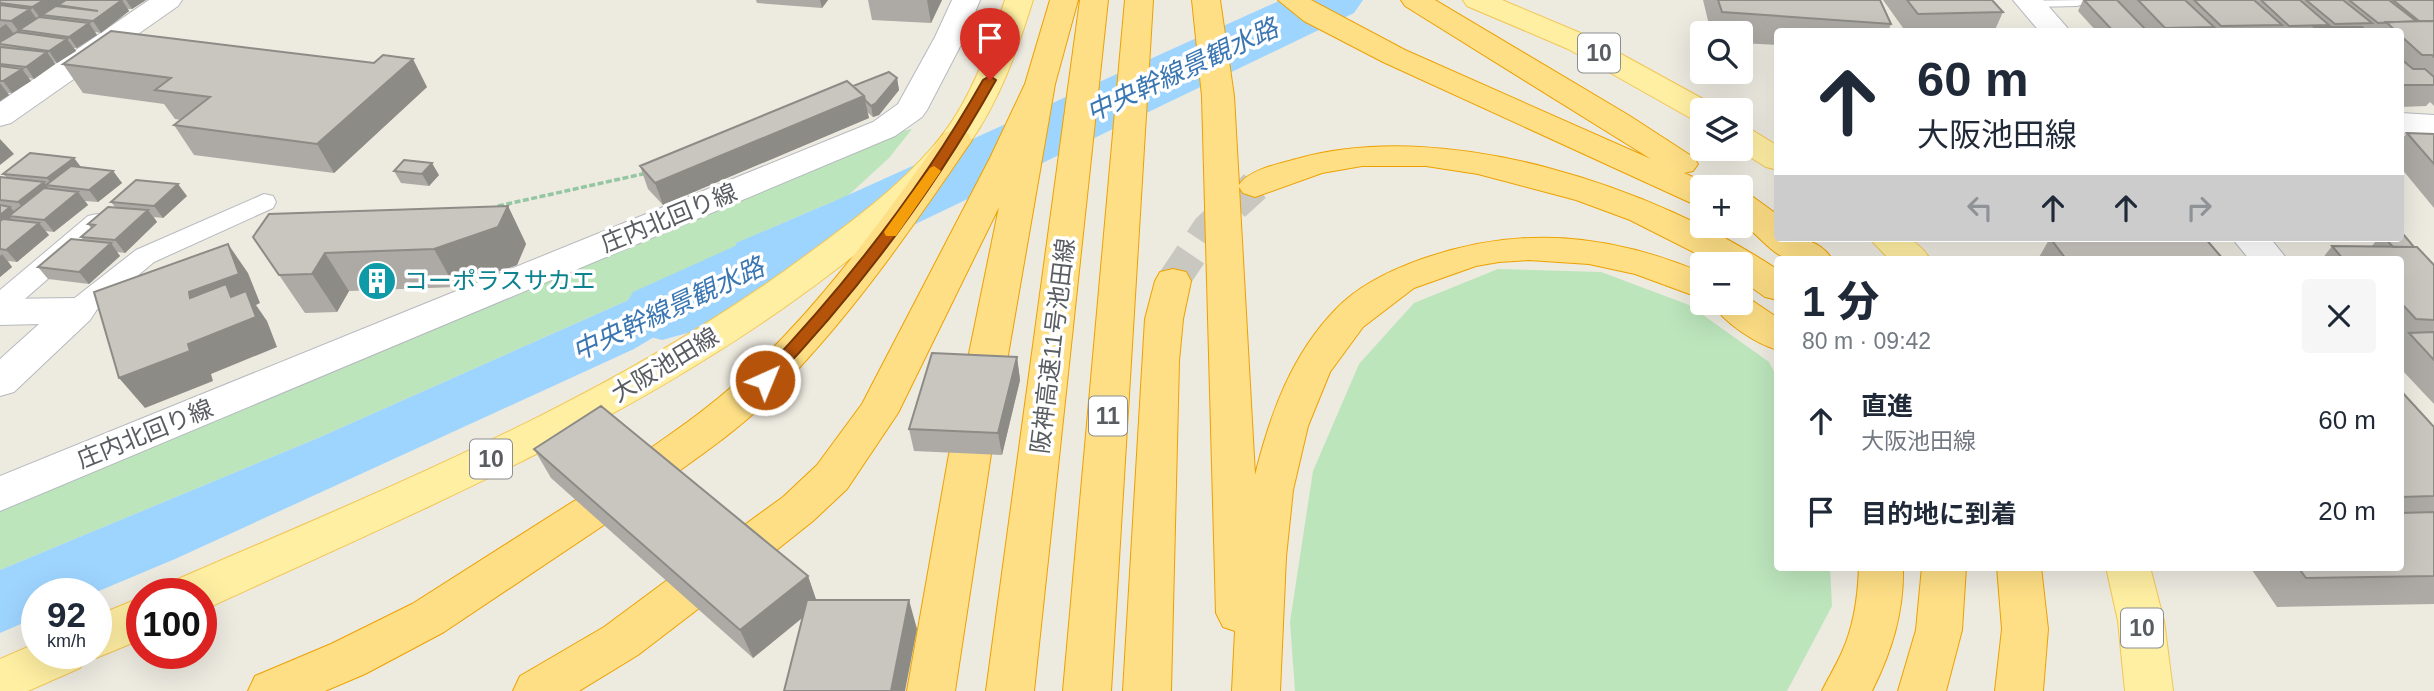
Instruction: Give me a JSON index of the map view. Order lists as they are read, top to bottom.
{
  "streets": {
    "highway": ["阪神高速11号池田線", "11"],
    "main road": ["10", "大阪池田線"],
    "street": ["庄内北回り線"]
  },
  "water": ["中央幹線景観水路"],
  "places": {
    "building": ["コーポラスサカエ"]
  },
  "page": {
    "map_buttons": ["+", "−"],
    "turn": ["60 m", "大阪池田線"],
    "heading": ["1 分", "80 m · 09:42"],
    "list": [
      {
        "name": "直進",
        "note": "大阪池田線",
        "value": "60 m"
      },
      {
        "name": "目的地に到着",
        "value": "20 m"
      }
    ],
    "speed": "92 km/h",
    "limit": "100"
  }
}
